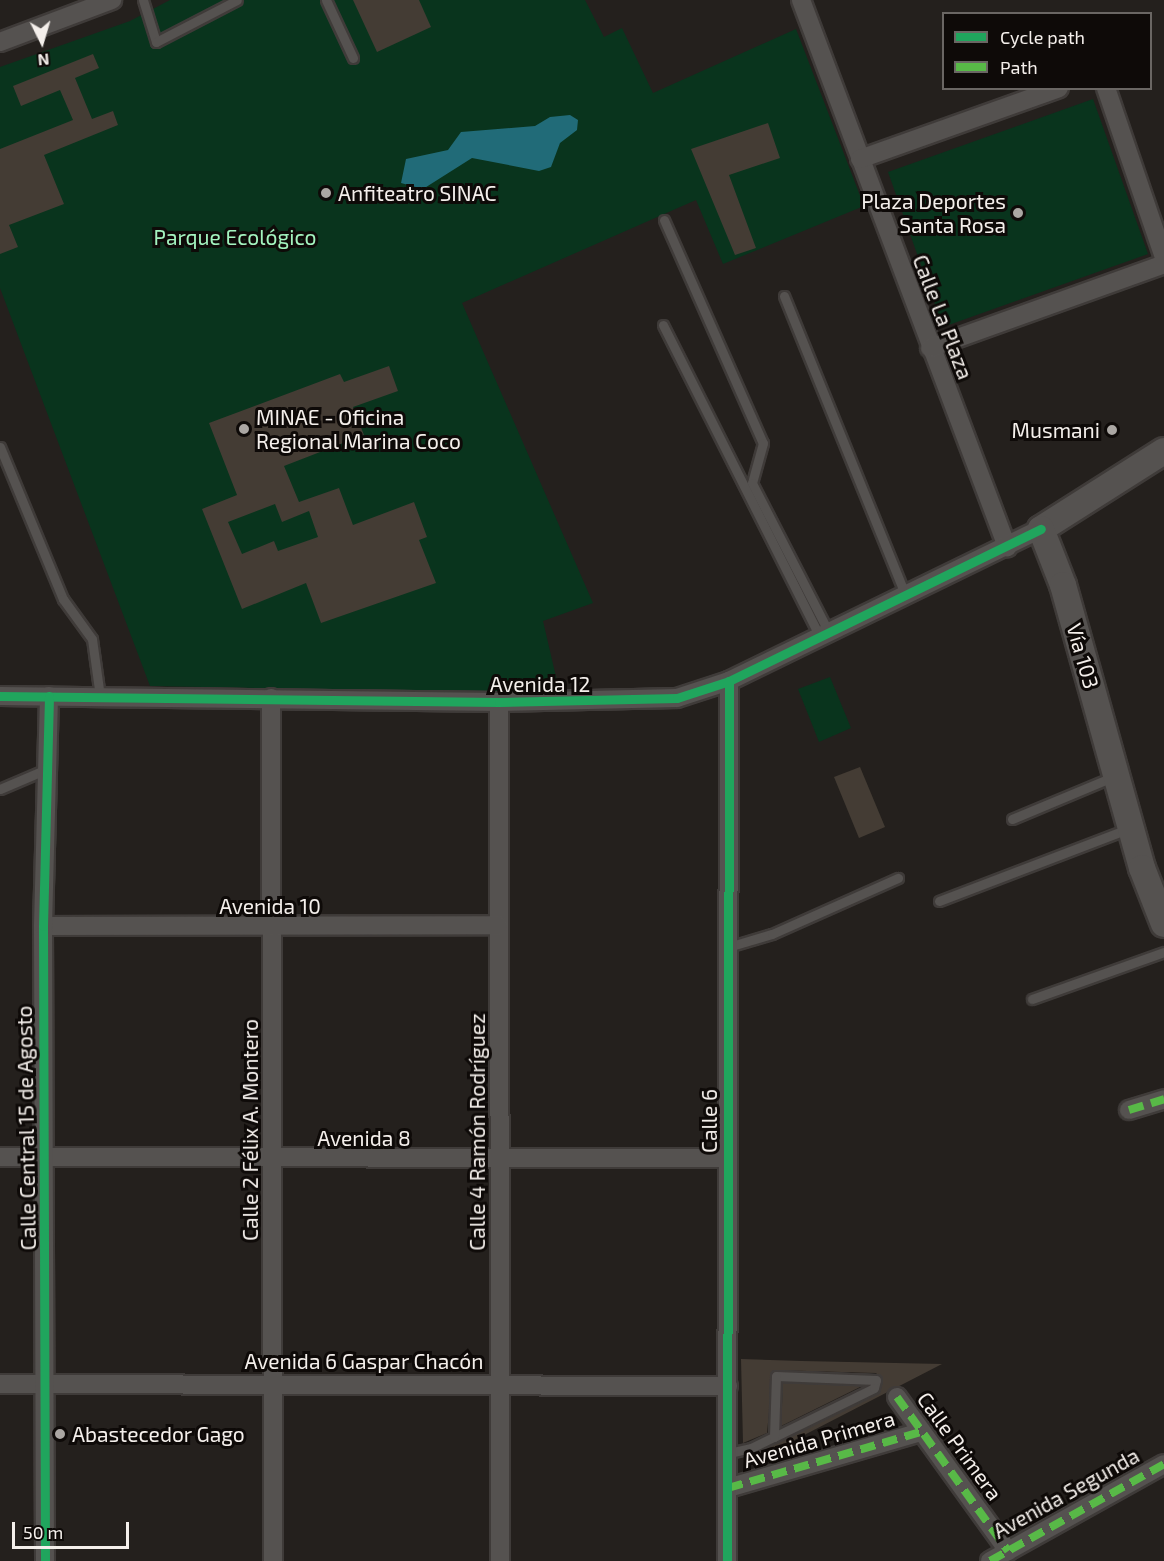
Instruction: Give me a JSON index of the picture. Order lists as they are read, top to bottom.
{
  "streets": {
    "main road": ["Vía 103"],
    "street": [
      "Calle La Plaza",
      "Avenida 12",
      "Avenida 10",
      "Calle 6",
      "Calle Central 15 de Agosto",
      "Calle 2 Félix A. Montero",
      "Calle 4 Ramón Rodríguez",
      "Avenida 8",
      "Avenida 6 Gaspar Chacón",
      "Avenida Primera",
      "Calle Primera",
      "Avenida Segunda"
    ]
  },
  "crossings": [
    ["Calle La Plaza", "Avenida 12"],
    ["Vía 103", "Avenida 12"],
    ["Avenida 12", "Calle 6"],
    ["Avenida 12", "Calle Central 15 de Agosto"],
    ["Avenida 12", "Calle 2 Félix A. Montero"],
    ["Avenida 12", "Calle 4 Ramón Rodríguez"],
    ["Avenida 10", "Calle Central 15 de Agosto"],
    ["Avenida 10", "Calle 2 Félix A. Montero"],
    ["Avenida 10", "Calle 4 Ramón Rodríguez"],
    ["Calle 6", "Avenida 8"],
    ["Calle 6", "Avenida 6 Gaspar Chacón"],
    ["Calle 6", "Avenida Primera"],
    ["Calle Central 15 de Agosto", "Avenida 8"],
    ["Calle Central 15 de Agosto", "Avenida 6 Gaspar Chacón"],
    ["Calle 2 Félix A. Montero", "Avenida 8"],
    ["Calle 2 Félix A. Montero", "Avenida 6 Gaspar Chacón"],
    ["Calle 4 Ramón Rodríguez", "Avenida 8"],
    ["Calle 4 Ramón Rodríguez", "Avenida 6 Gaspar Chacón"],
    ["Avenida Primera", "Calle Primera"],
    ["Calle Primera", "Avenida Segunda"]
  ],
  "parks": ["Parque Ecológico"],
  "places": [
    "Anfiteatro SINAC",
    "Plaza Deportes Santa Rosa",
    "MINAE - Oficina Regional Marina Coco",
    "Musmani",
    "Abastecedor Gago"
  ],
  "legend": ["Cycle path", "Path"],
  "scale_bar": "50 m",
  "north": "bottom"
}
